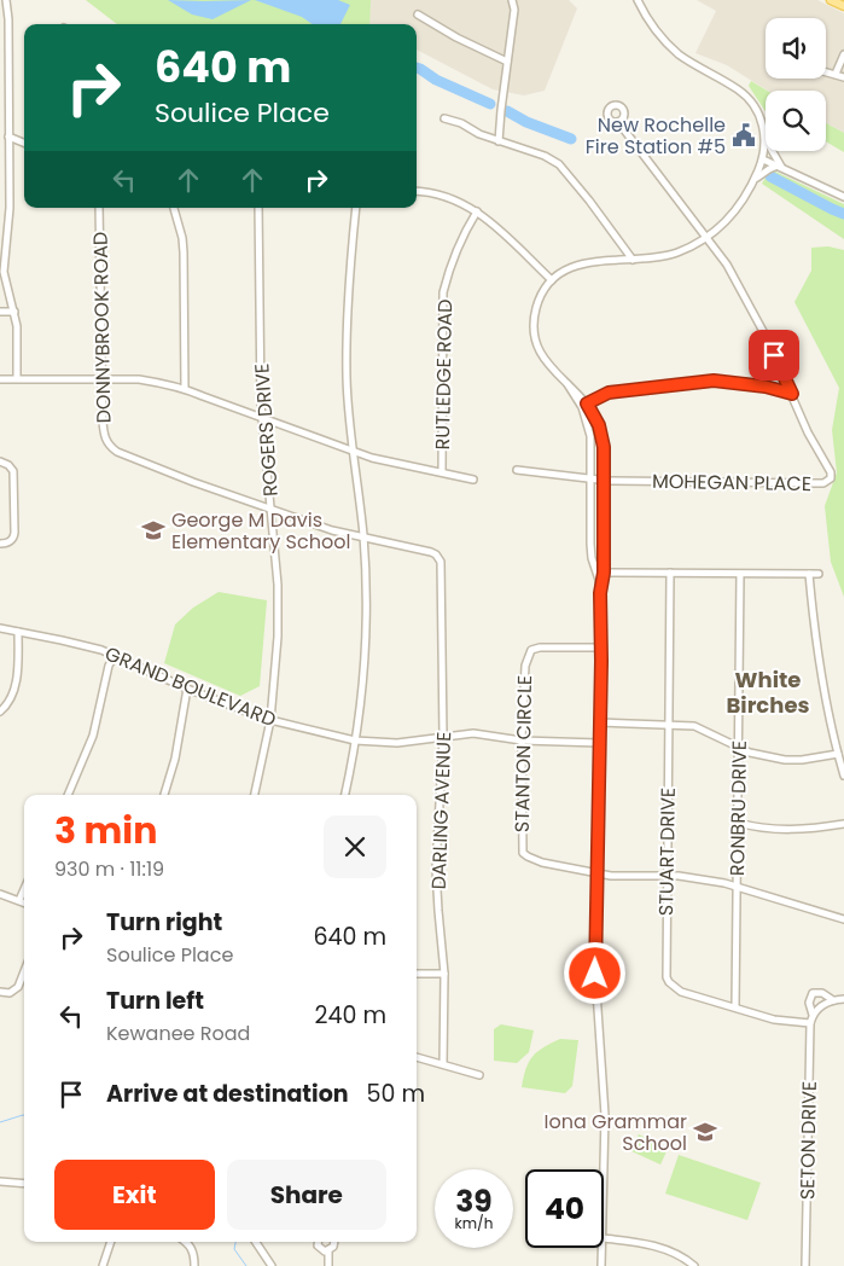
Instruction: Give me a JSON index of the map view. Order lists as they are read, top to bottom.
{
  "streets": {
    "street": [
      "DONNYBROOK ROAD",
      "RUTLEDGE ROAD",
      "ROGERS DRIVE",
      "MOHEGAN PLACE",
      "GRAND BOULEVARD",
      "STANTON CIRCLE",
      "RONBRU DRIVE",
      "DARLING AVENUE",
      "STUART DRIVE",
      "SETON DRIVE"
    ]
  },
  "crossings": [
    ["DONNYBROOK ROAD", "ROGERS DRIVE"],
    ["ROGERS DRIVE", "GRAND BOULEVARD"],
    ["GRAND BOULEVARD", "STANTON CIRCLE"],
    ["GRAND BOULEVARD", "DARLING AVENUE"],
    ["RONBRU DRIVE", "STUART DRIVE"],
    ["STUART DRIVE", "SETON DRIVE"]
  ],
  "districts": ["White Birches"],
  "places": {
    "public building": ["New Rochelle Fire Station #5"],
    "school or university": ["George M Davis Elementary School", "Iona Grammar School"]
  },
  "page": {
    "turn": ["640 m", "Soulice Place"],
    "heading": ["3 min", "930 m · 11:19"],
    "list": [
      {
        "name": "Turn right",
        "note": "Soulice Place",
        "value": "640 m"
      },
      {
        "name": "Turn left",
        "note": "Kewanee Road",
        "value": "240 m"
      },
      {
        "name": "Arrive at destination",
        "value": "50 m"
      }
    ],
    "buttons": ["Exit", "Share"],
    "speed": "39 km/h",
    "limit": "40"
  }
}
